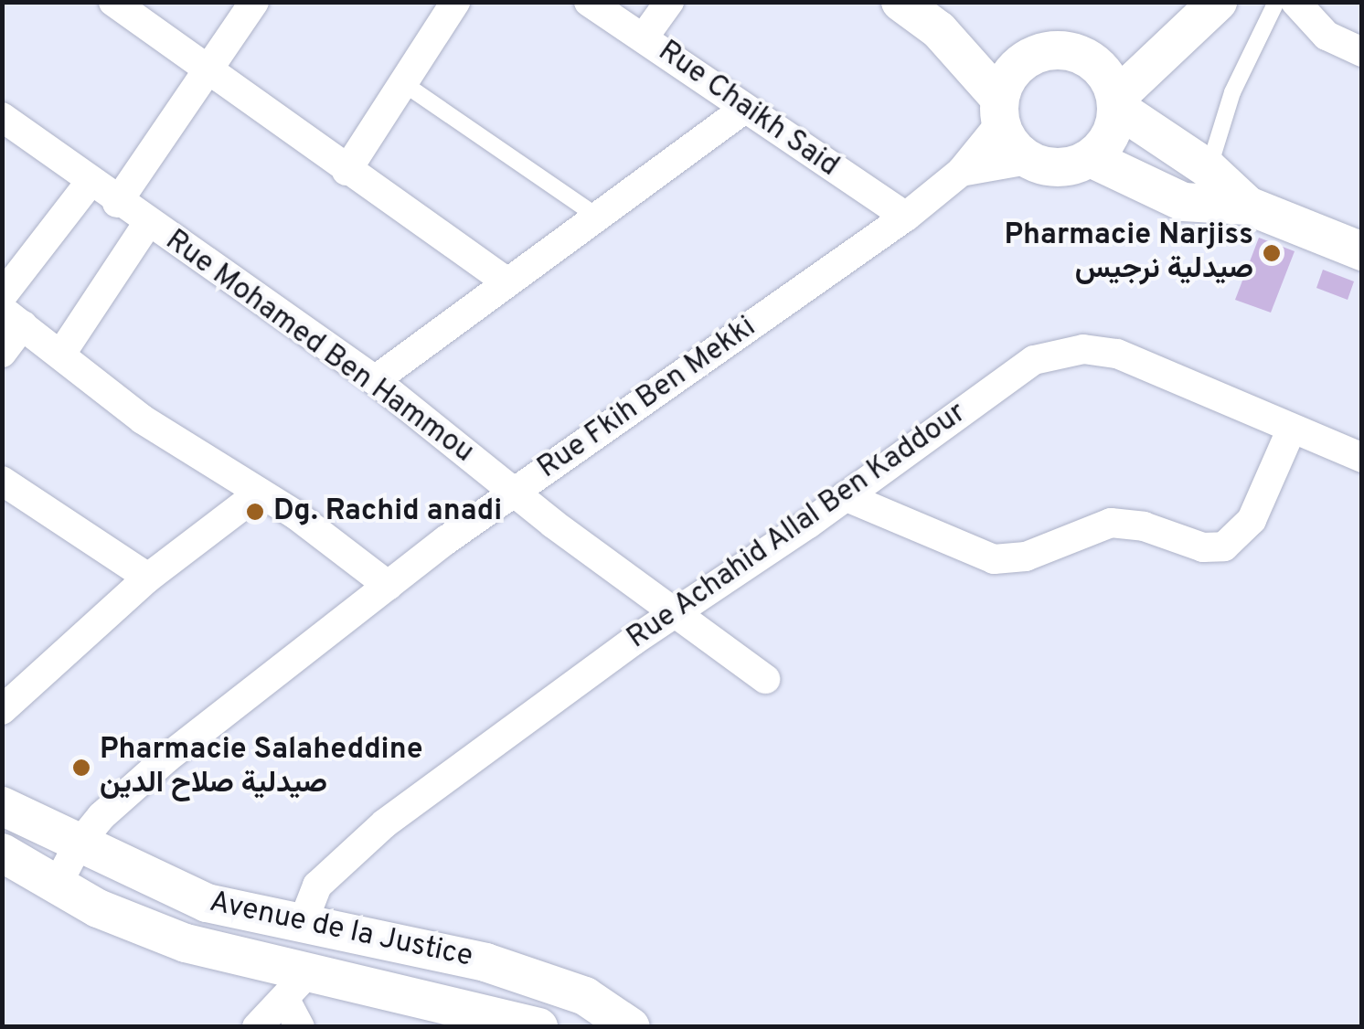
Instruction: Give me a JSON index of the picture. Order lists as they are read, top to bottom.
{
  "streets": {
    "street": [
      "Rue Chaikh Said",
      "Rue Mohamed Ben Hammou",
      "Rue Fkih Ben Mekki",
      "Rue Achahid Allal Ben Kaddour",
      "Avenue de la Justice"
    ]
  },
  "crossings": [
    ["Rue Chaikh Said", "Rue Fkih Ben Mekki"],
    ["Rue Mohamed Ben Hammou", "Rue Fkih Ben Mekki"],
    ["Rue Mohamed Ben Hammou", "Rue Achahid Allal Ben Kaddour"],
    ["Rue Fkih Ben Mekki", "Avenue de la Justice"],
    ["Rue Achahid Allal Ben Kaddour", "Avenue de la Justice"]
  ],
  "places": ["Pharmacie Narjiss صيدلية نرجيس", "Dg. Rachid anadi", "Pharmacie Salaheddine صيدلية صلاح الدين"]
}
